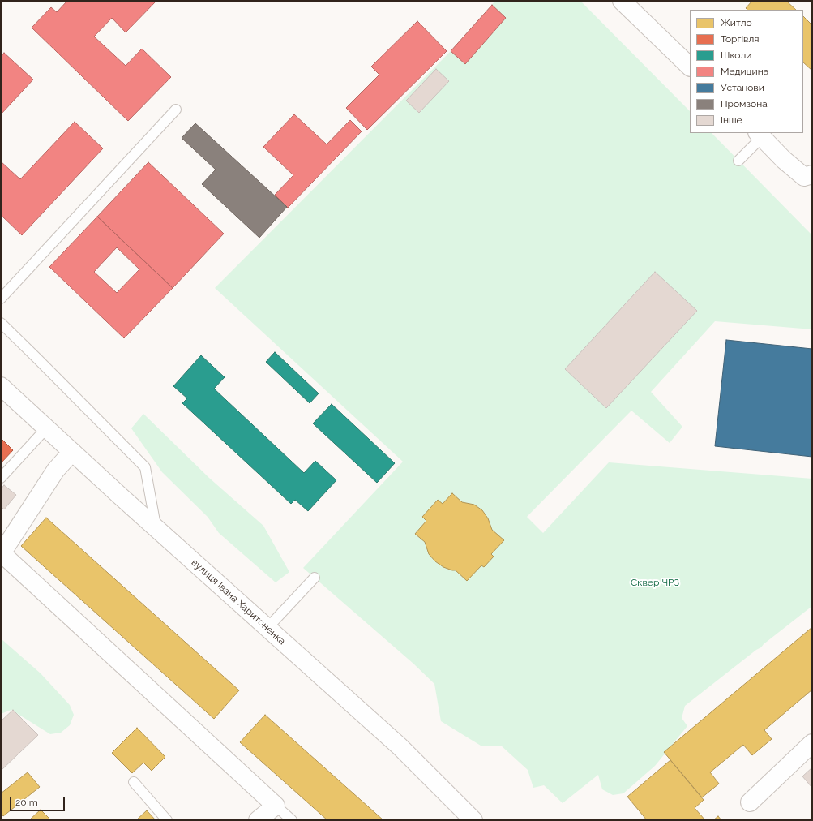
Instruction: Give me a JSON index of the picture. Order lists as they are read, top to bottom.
{
  "streets": {
    "main road": ["вулиця Івана Харитоненка"]
  },
  "parks": ["Сквер ЧРЗ"],
  "legend": [
    "Житло",
    "Торгівля",
    "Школи",
    "Медицина",
    "Установи",
    "Промзона",
    "Інше"
  ],
  "scale_bar": "20 m"
}
